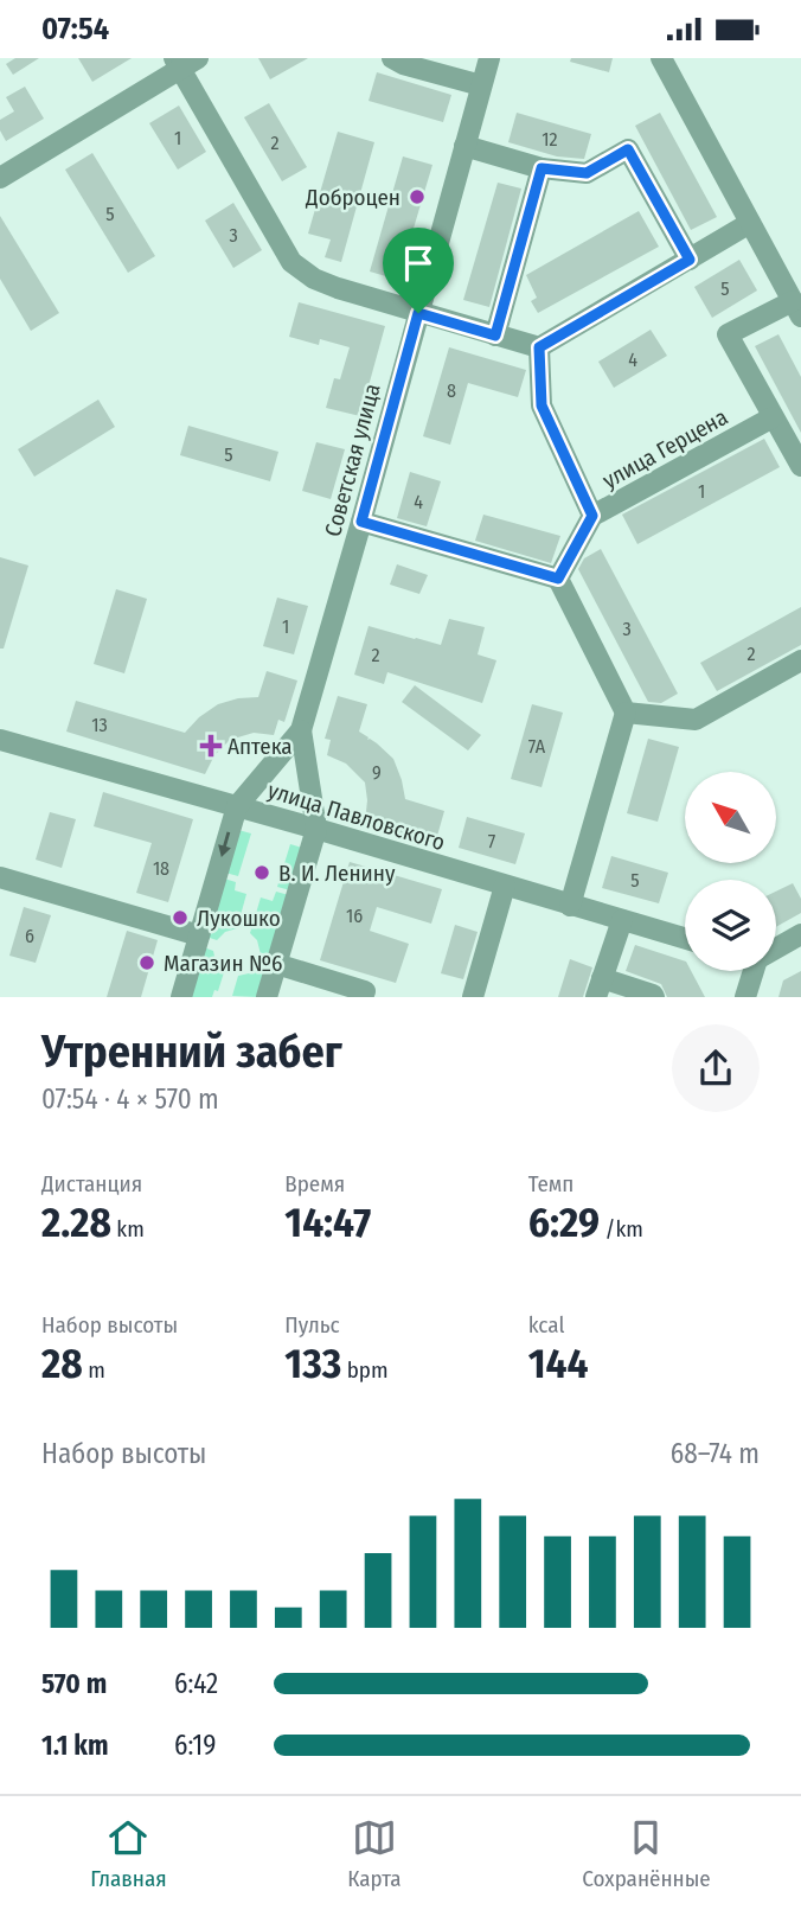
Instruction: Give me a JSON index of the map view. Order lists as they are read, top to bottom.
{
  "streets": {
    "street": ["улица Герцена", "Советская улица", "улица Павловского"]
  },
  "places": {
    "other": [
      "Доброцен",
      "В. И. Ленину",
      "Лукошко",
      "Магазин №6"
    ],
    "health": ["Аптека"]
  },
  "house_numbers": [
    "1",
    "12",
    "2",
    "5",
    "3",
    "5",
    "4",
    "8",
    "5",
    "1",
    "4",
    "1",
    "3",
    "2",
    "2",
    "13",
    "7А",
    "9",
    "7",
    "18",
    "5",
    "16",
    "6"
  ],
  "north": "top left",
  "page": {
    "status": "07:54",
    "heading": ["Утренний забег", "07:54 · 4 × 570 m"],
    "stats": [
      ["Дистанция", "2.28 km"],
      ["Время", "14:47"],
      ["Темп", "6:29 /km"],
      ["Набор высоты", "28 m"],
      ["Пульс", "133 bpm"],
      ["kcal", "144"]
    ],
    "chart": ["Набор высоты", "68–74 m"],
    "list": [
      {
        "name": "570 m",
        "note": "6:42"
      },
      {
        "name": "1.1 km",
        "note": "6:19"
      }
    ],
    "tabs": ["Главная", "Карта", "Сохранённые"]
  }
}
